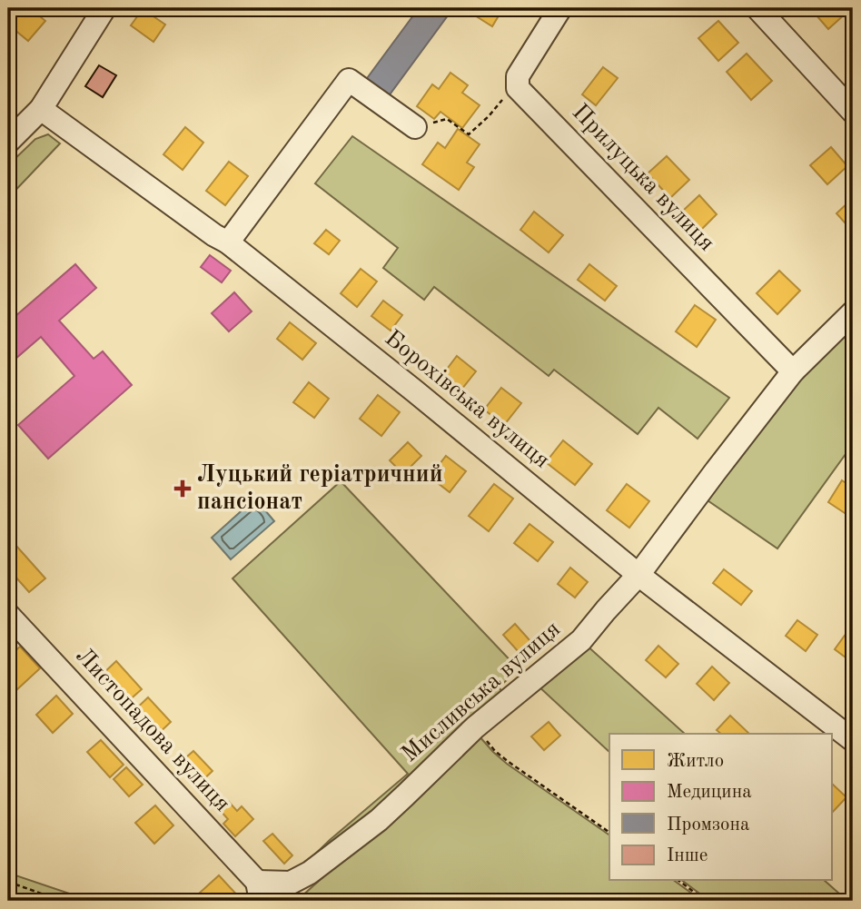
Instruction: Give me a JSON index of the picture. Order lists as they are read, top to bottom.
{
  "streets": {
    "street": [
      "Прилуцька вулиця",
      "Борохівська вулиця",
      "Мисливська вулиця",
      "Листопадова вулиця"
    ]
  },
  "crossings": [
    ["Прилуцька вулиця", "Мисливська вулиця"],
    ["Борохівська вулиця", "Мисливська вулиця"],
    ["Мисливська вулиця", "Листопадова вулиця"]
  ],
  "places": {
    "health": ["Луцький геріатричний пансіонат"]
  },
  "legend": [
    "Житло",
    "Медицина",
    "Промзона",
    "Інше"
  ]
}
